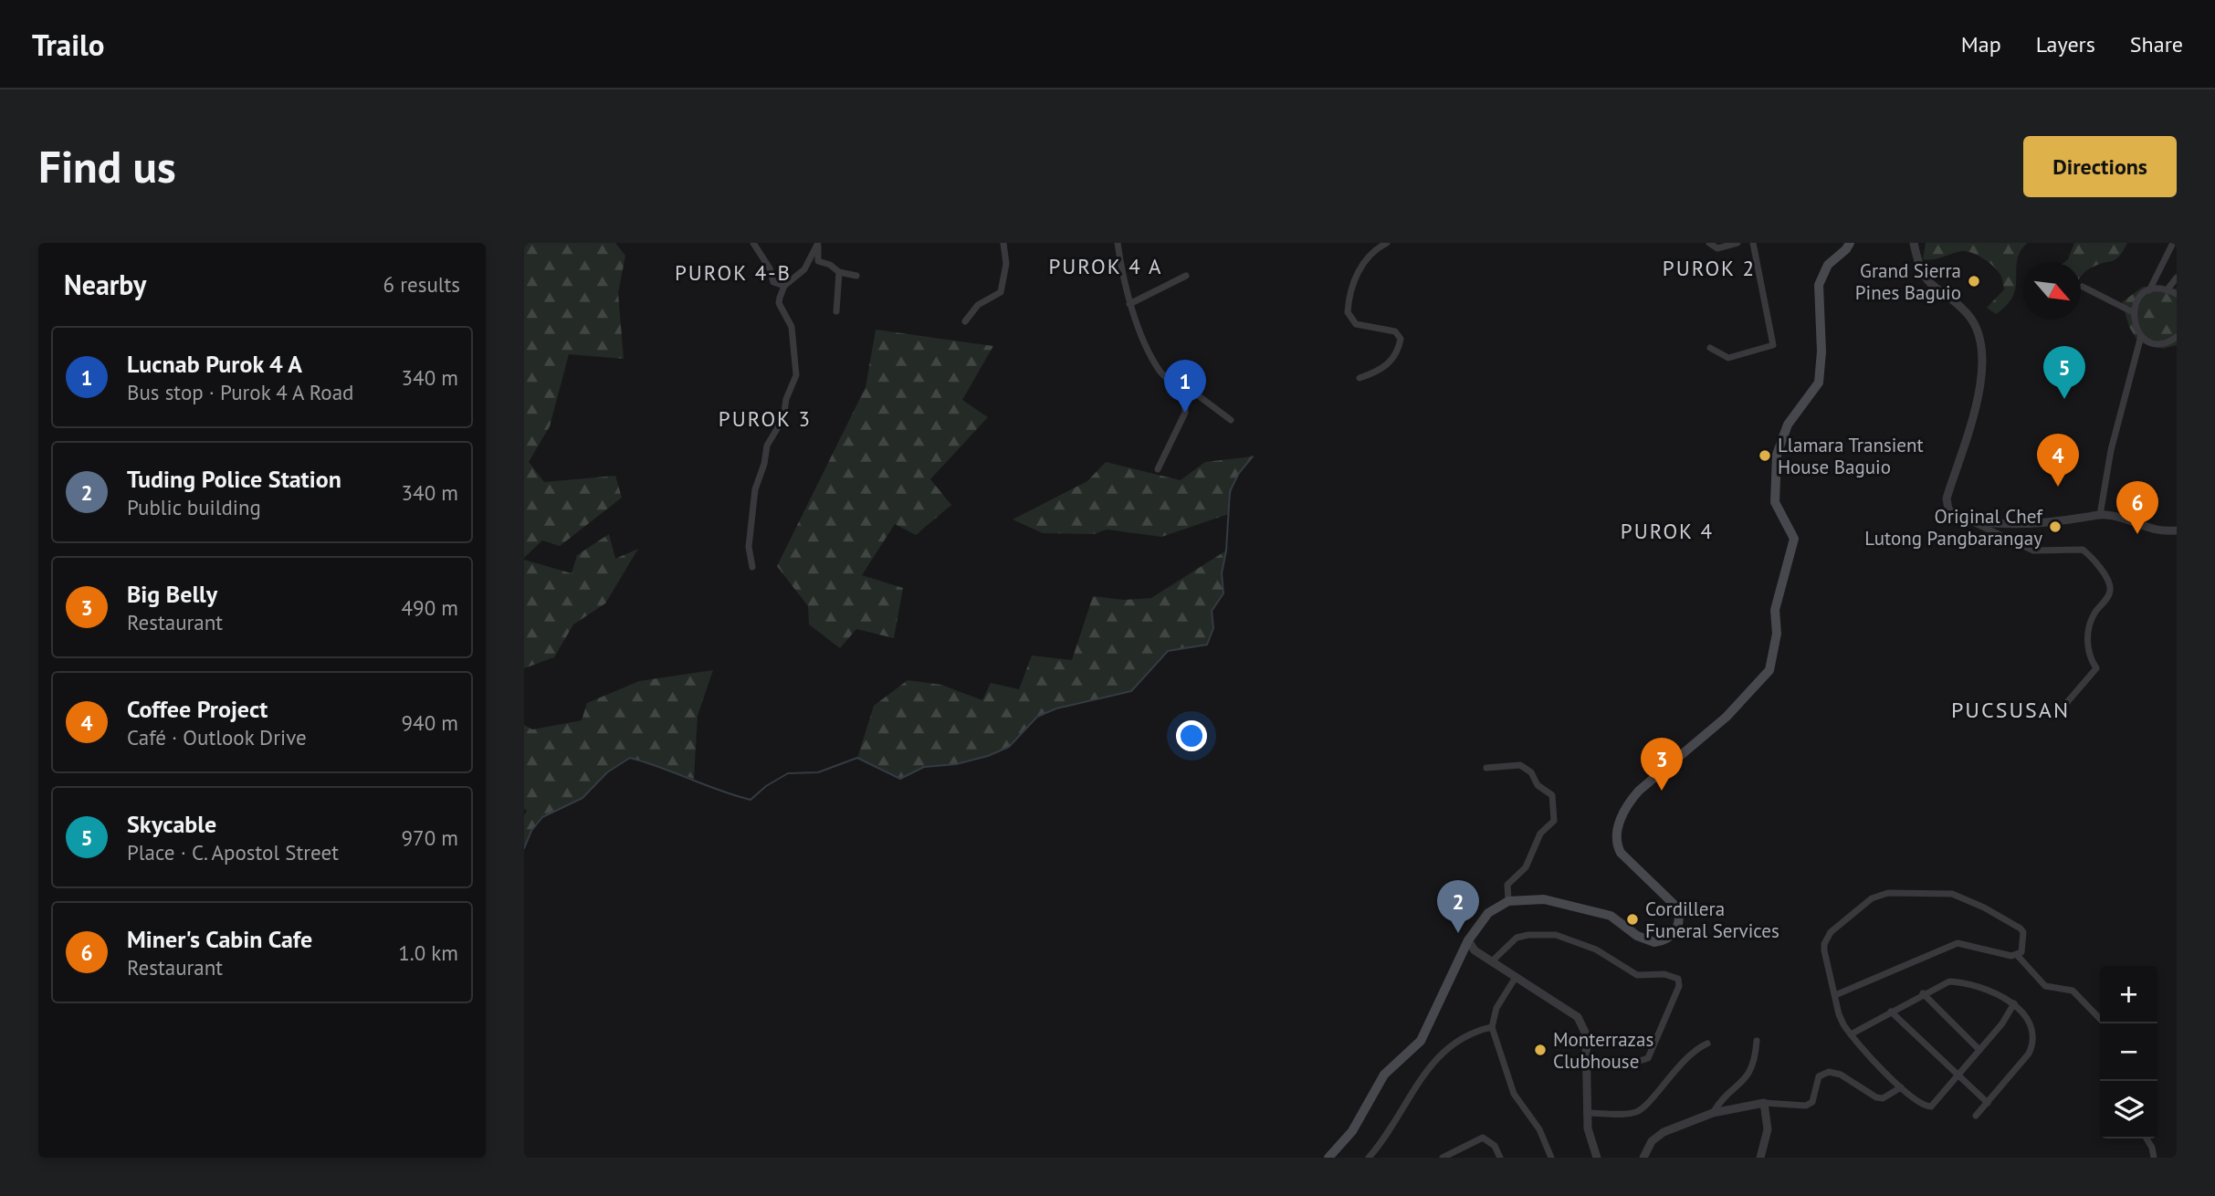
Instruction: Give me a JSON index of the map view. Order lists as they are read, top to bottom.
{
  "districts": [
    "PUROK 4 A",
    "PUROK 2",
    "PUROK 4-B",
    "PUROK 3",
    "PUROK 4",
    "PUCSUSAN"
  ],
  "places": [
    "Grand Sierra Pines Baguio",
    "Llamara Transient House Baguio",
    "Original Chef Lutong Pangbarangay",
    "Cordillera Funeral Services",
    "Monterrazas Clubhouse"
  ],
  "north": "bottom right",
  "page": {
    "header": "Trailo",
    "nav": ["Map", "Layers", "Share"],
    "buttons": "Directions",
    "title": "Find us",
    "heading": ["Nearby", "6 results"],
    "list": [
      {
        "mark": "1",
        "name": "Lucnab Purok 4 A",
        "note": "Bus stop · Purok 4 A Road",
        "value": "340 m"
      },
      {
        "mark": "2",
        "name": "Tuding Police Station",
        "note": "Public building",
        "value": "340 m"
      },
      {
        "mark": "3",
        "name": "Big Belly",
        "note": "Restaurant",
        "value": "490 m"
      },
      {
        "mark": "4",
        "name": "Coffee Project",
        "note": "Café · Outlook Drive",
        "value": "940 m"
      },
      {
        "mark": "5",
        "name": "Skycable",
        "note": "Place · C. Apostol Street",
        "value": "970 m"
      },
      {
        "mark": "6",
        "name": "Miner's Cabin Cafe",
        "note": "Restaurant",
        "value": "1.0 km"
      }
    ],
    "pins": [
      "5",
      "1",
      "4",
      "6",
      "3",
      "2"
    ],
    "map_buttons": ["+", "−"]
  }
}
